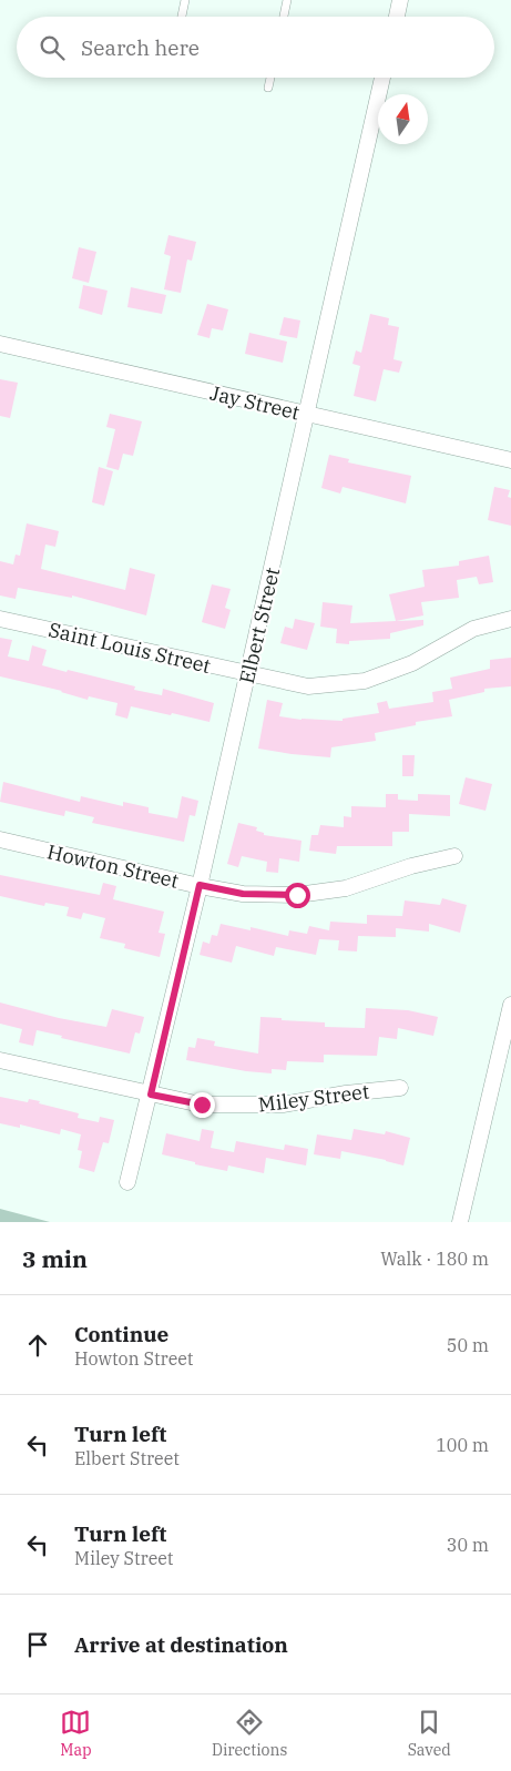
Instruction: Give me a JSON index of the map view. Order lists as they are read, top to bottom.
{
  "streets": {
    "street": [
      "Jay Street",
      "Elbert Street",
      "Saint Louis Street",
      "Howton Street",
      "Miley Street"
    ]
  },
  "crossings": [
    ["Jay Street", "Elbert Street"],
    ["Elbert Street", "Saint Louis Street"],
    ["Elbert Street", "Howton Street"],
    ["Elbert Street", "Miley Street"]
  ],
  "north": "top",
  "page": {
    "search": "Search here",
    "heading": ["3 min", "Walk · 180 m"],
    "list": [
      ["Continue", "Howton Street", "50 m"],
      ["Turn left", "Elbert Street", "100 m"],
      ["Turn left", "Miley Street", "30 m"],
      "Arrive at destination"
    ],
    "nav": ["Map", "Directions", "Saved"]
  }
}
